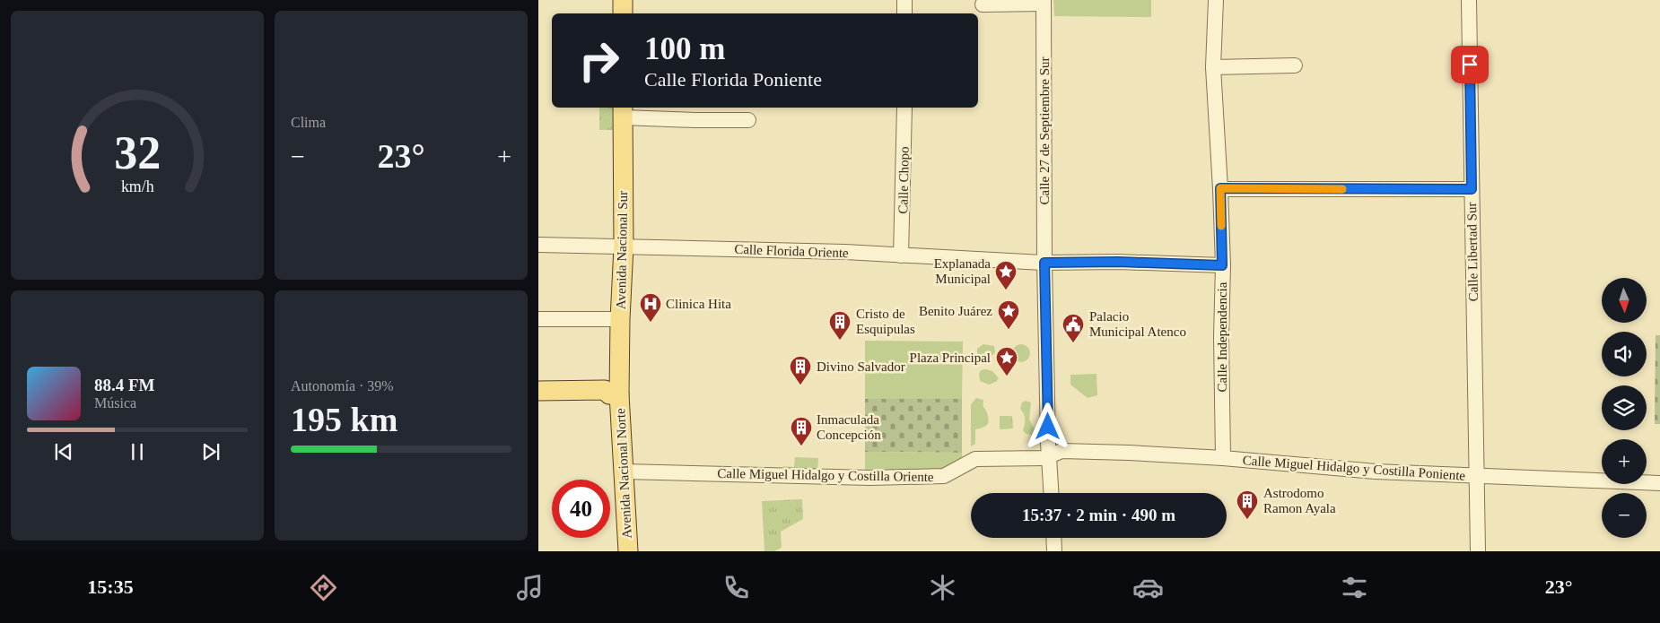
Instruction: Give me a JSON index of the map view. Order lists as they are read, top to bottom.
{
  "streets": {
    "main road": ["Avenida Nacional Sur", "Avenida Nacional Norte"],
    "street": [
      "Calle 27 de Septiembre Sur",
      "Calle Chopo",
      "Calle Florida Oriente",
      "Calle Libertad Sur",
      "Calle Independencia",
      "Calle Miguel Hidalgo y Costilla Poniente",
      "Calle Miguel Hidalgo y Costilla Oriente"
    ]
  },
  "crossings": [
    ["Calle 27 de Septiembre Sur", "Calle Florida Oriente"],
    ["Calle 27 de Septiembre Sur", "Calle Miguel Hidalgo y Costilla Poniente"],
    ["Calle 27 de Septiembre Sur", "Calle Miguel Hidalgo y Costilla Oriente"],
    ["Calle Chopo", "Calle Florida Oriente"],
    ["Avenida Nacional Sur", "Calle Florida Oriente"],
    ["Avenida Nacional Sur", "Avenida Nacional Norte"],
    ["Calle Florida Oriente", "Calle Independencia"],
    ["Calle Libertad Sur", "Calle Miguel Hidalgo y Costilla Poniente"],
    ["Calle Independencia", "Calle Miguel Hidalgo y Costilla Poniente"],
    ["Calle Miguel Hidalgo y Costilla Poniente", "Calle Miguel Hidalgo y Costilla Oriente"],
    ["Avenida Nacional Norte", "Calle Miguel Hidalgo y Costilla Oriente"]
  ],
  "places": {
    "place": ["Explanada Municipal", "Benito Juárez", "Plaza Principal"],
    "hospital": ["Clinica Hita"],
    "building": [
      "Cristo de Esquipulas",
      "Divino Salvador",
      "Inmaculada Concepción",
      "Astrodomo Ramon Ayala"
    ],
    "public building": ["Palacio Municipal Atenco"]
  },
  "north": "bottom",
  "page": {
    "tile": [
      "Clima",
      ["Autonomía · 39%", "195 km"]
    ],
    "turn": ["100 m", "Calle Florida Poniente"],
    "heat": ["−", "23°", "+"],
    "map_buttons": ["+", "−"],
    "song": ["88.4 FM", "Música"],
    "limit": "40",
    "trip": "15:37 · 2 min · 490 m",
    "tabs": ["15:35", "23°"],
    "gauge": ["32", "km/h"]
  }
}
